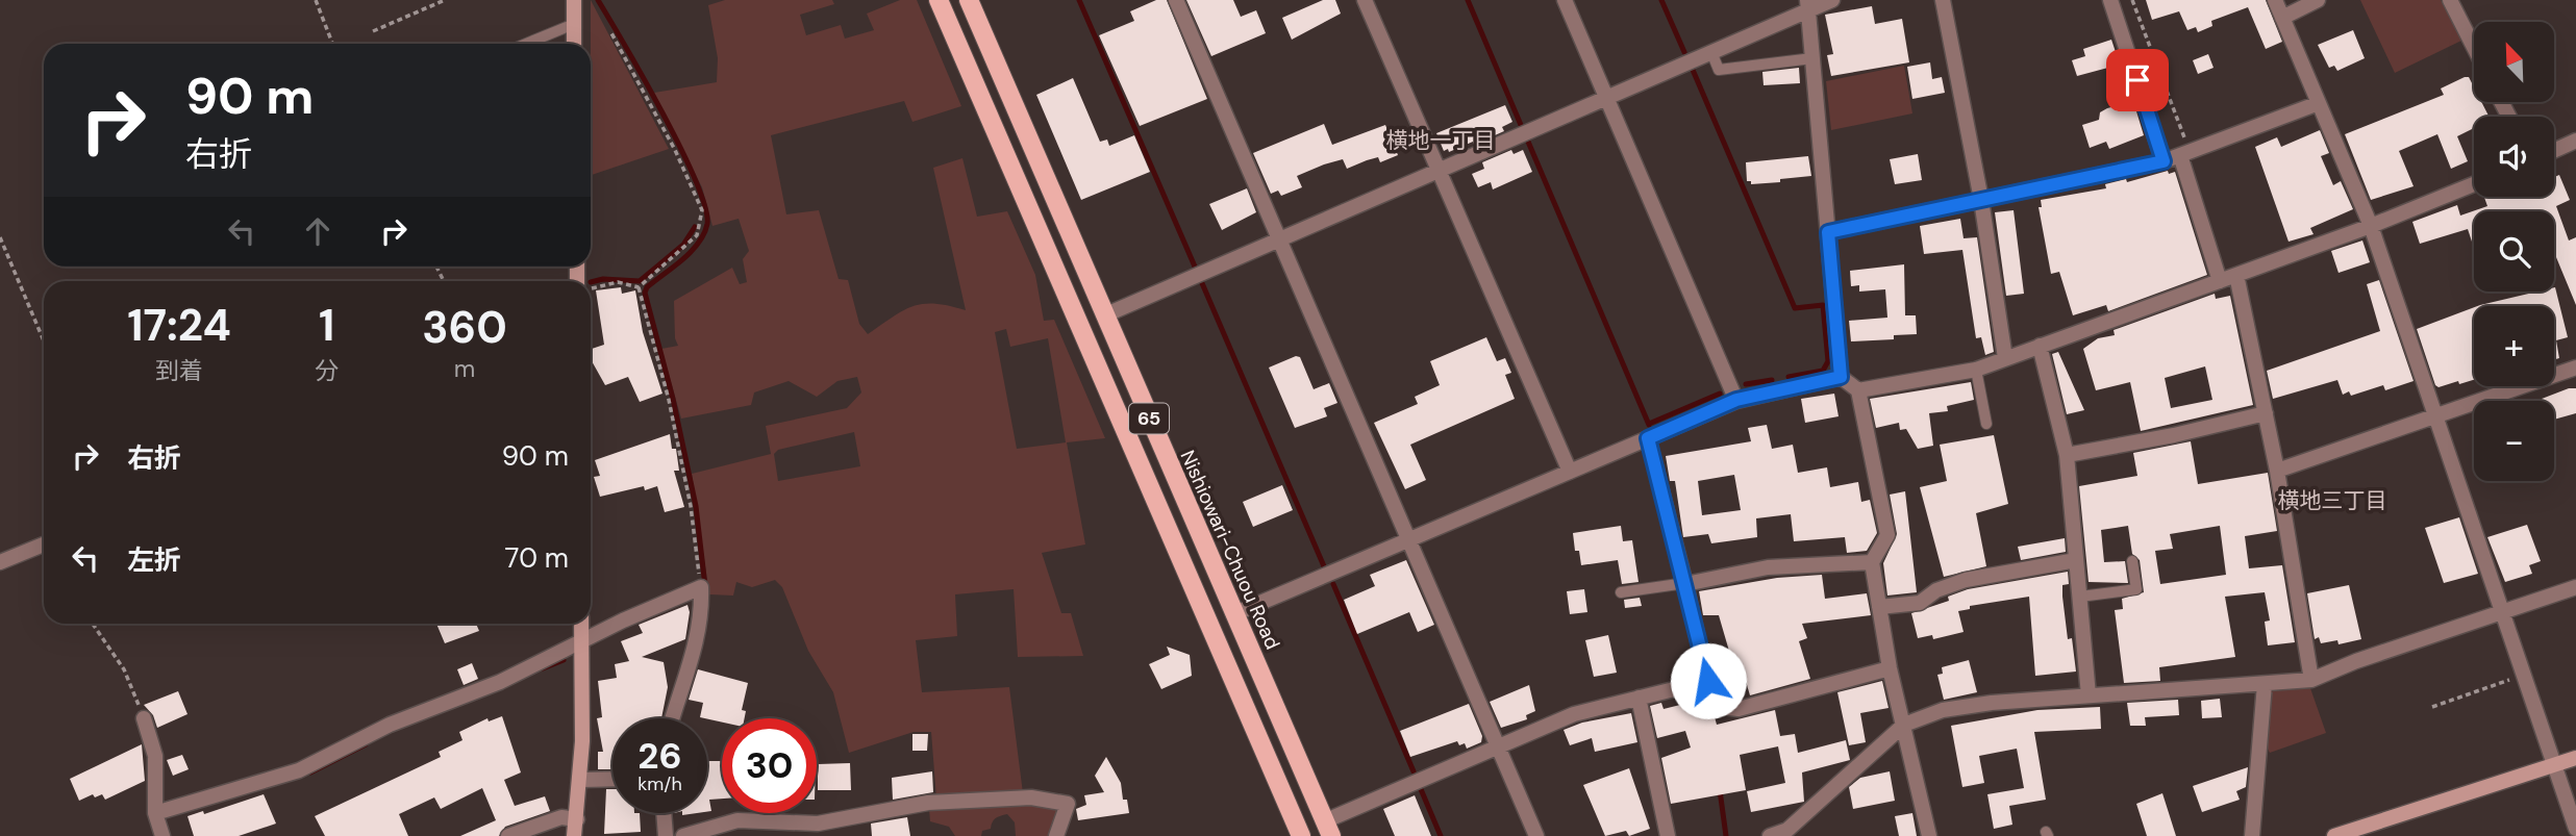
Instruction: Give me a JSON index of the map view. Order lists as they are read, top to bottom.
{
  "streets": {
    "main road": ["65", "Nishiowari-Chuou Road"]
  },
  "districts": ["横地一丁目", "横地三丁目"],
  "north": "top left",
  "page": {
    "map_buttons": ["+", "−"],
    "turn": ["90 m", "右折"],
    "eta": [
      "17:24",
      "到着",
      "1",
      "分",
      "360",
      "m"
    ],
    "list": [
      {
        "name": "右折",
        "value": "90 m"
      },
      {
        "name": "左折",
        "value": "70 m"
      }
    ],
    "speed": "26 km/h",
    "limit": "30"
  }
}
